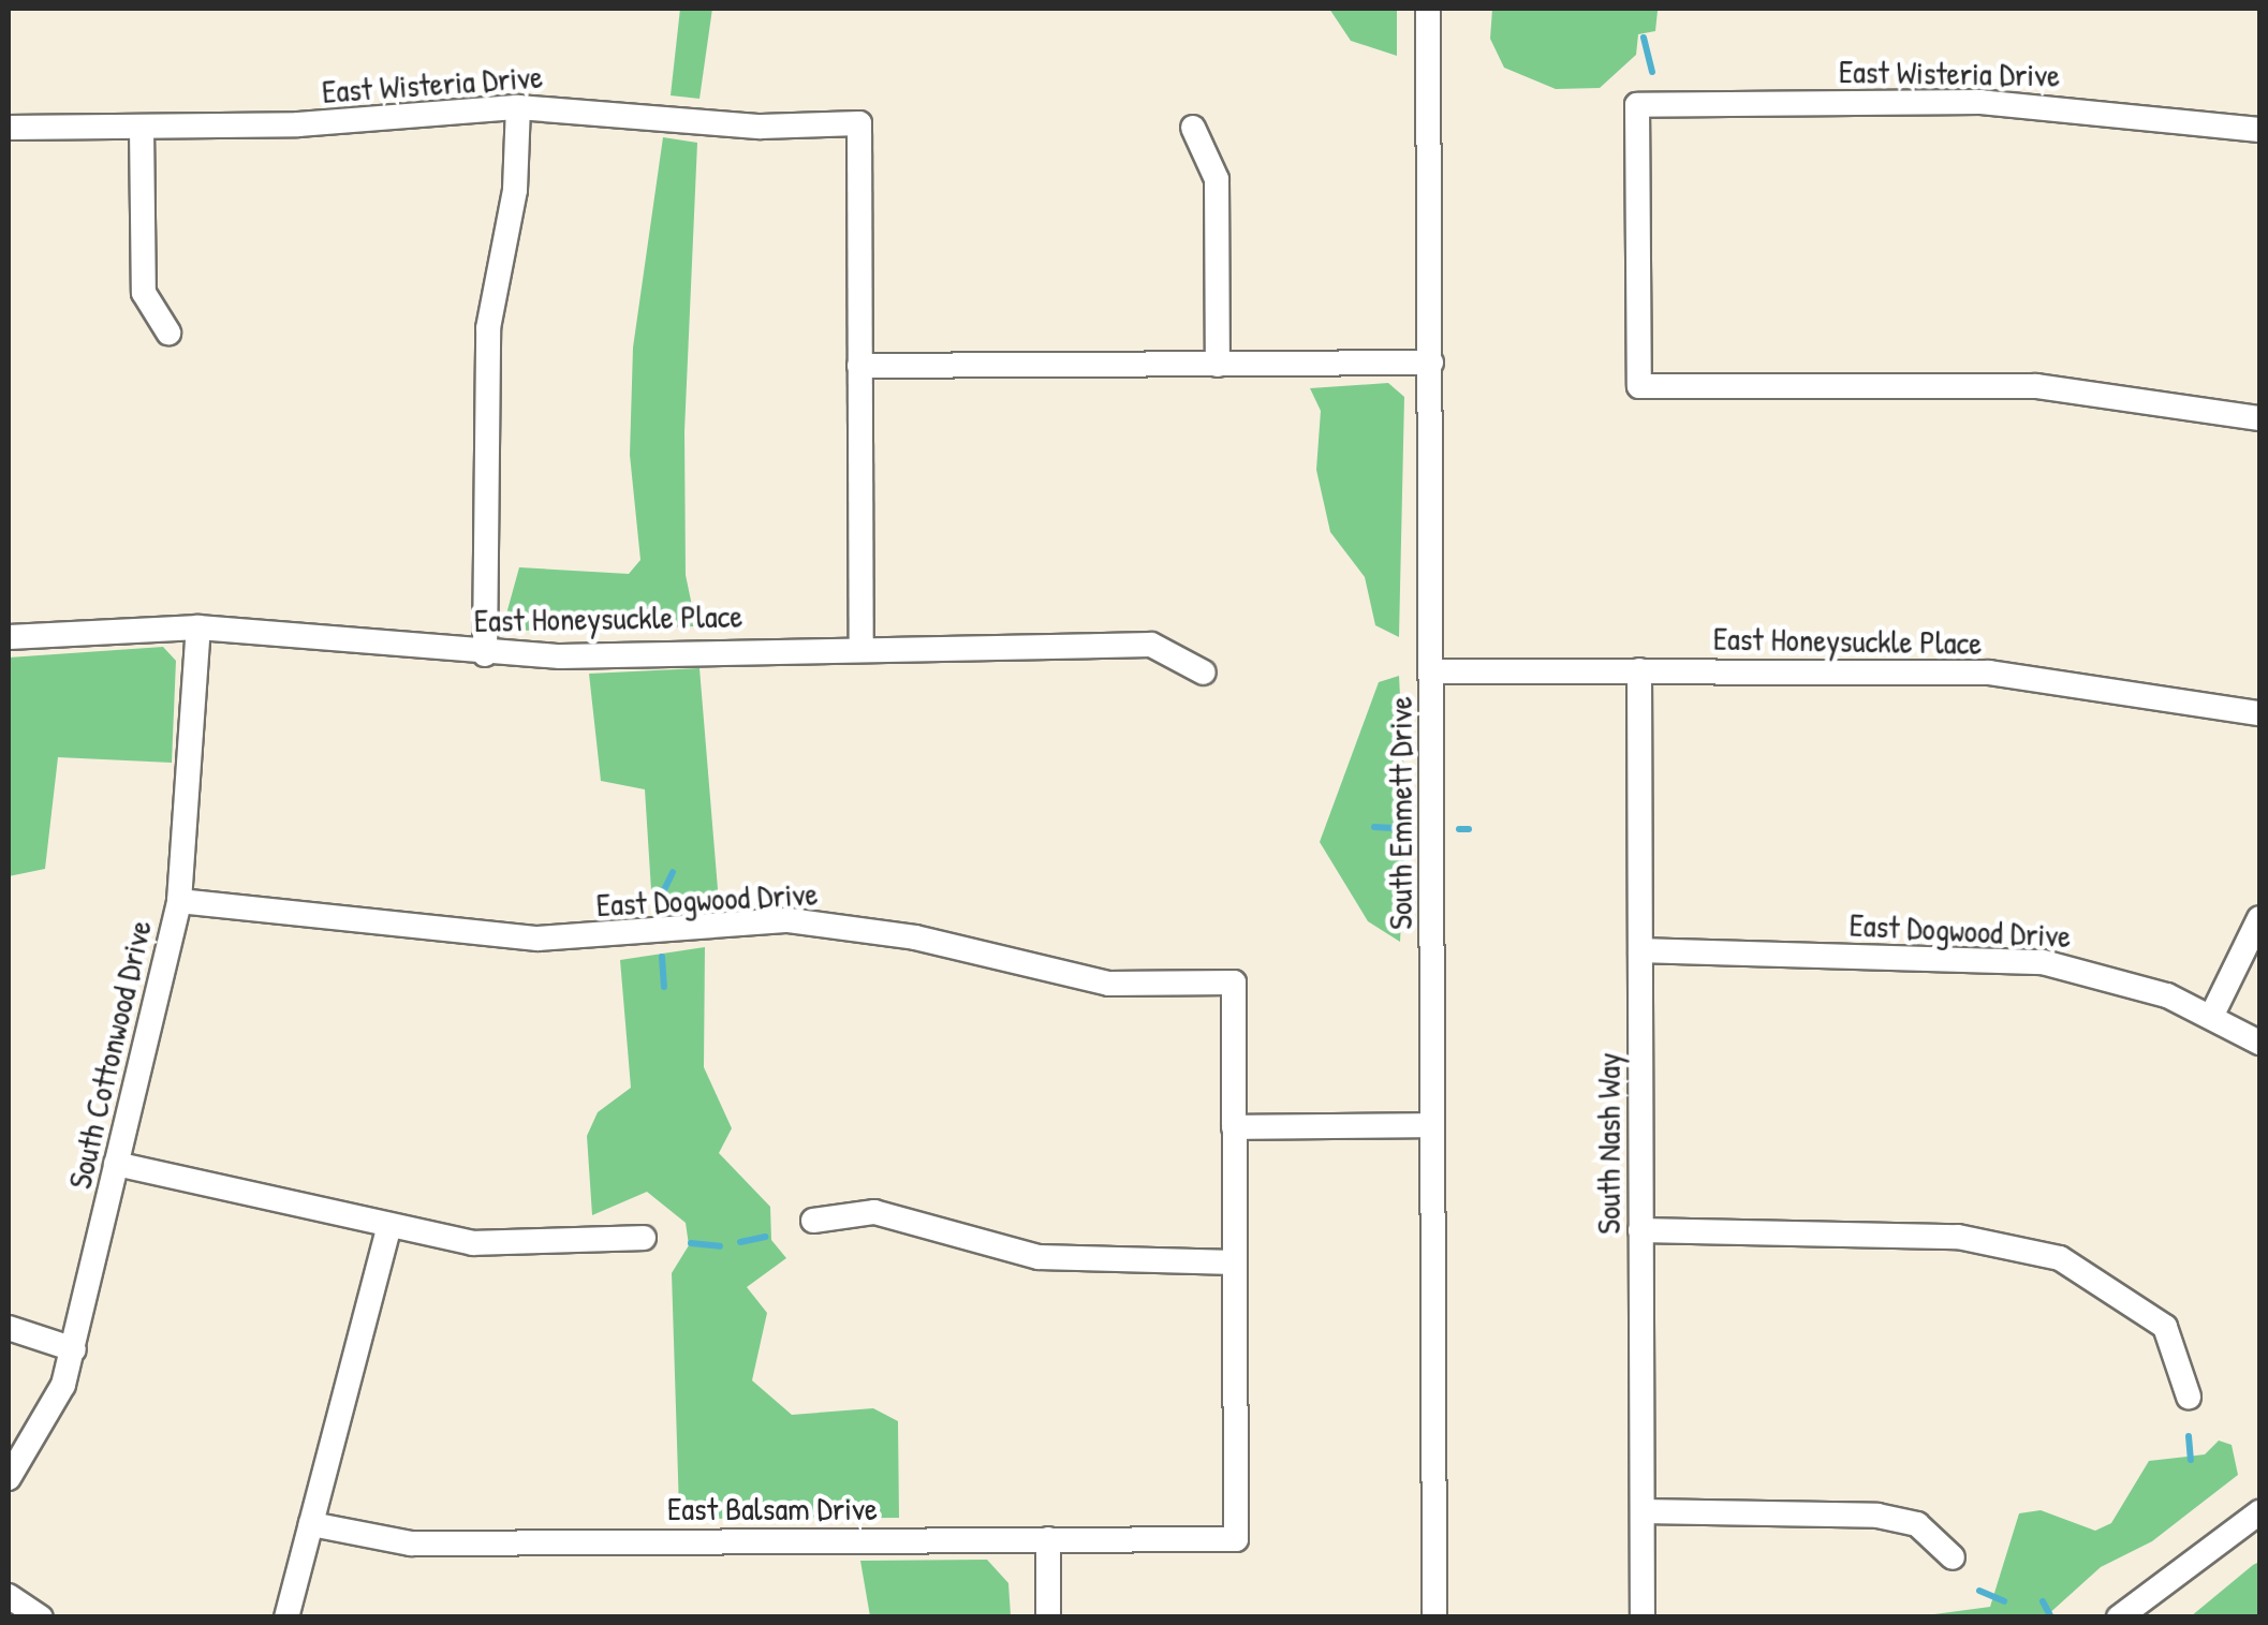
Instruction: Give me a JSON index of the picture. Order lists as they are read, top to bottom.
{
  "streets": {
    "street": [
      "East Wisteria Drive",
      "East Honeysuckle Place",
      "South Emmett Drive",
      "East Dogwood Drive",
      "South Cottonwood Drive",
      "South Nash Way",
      "East Balsam Drive"
    ]
  },
  "crossings": [
    ["East Honeysuckle Place", "South Emmett Drive"],
    ["East Honeysuckle Place", "South Cottonwood Drive"],
    ["East Honeysuckle Place", "South Nash Way"],
    ["East Dogwood Drive", "South Cottonwood Drive"],
    ["East Dogwood Drive", "South Nash Way"]
  ]
}
